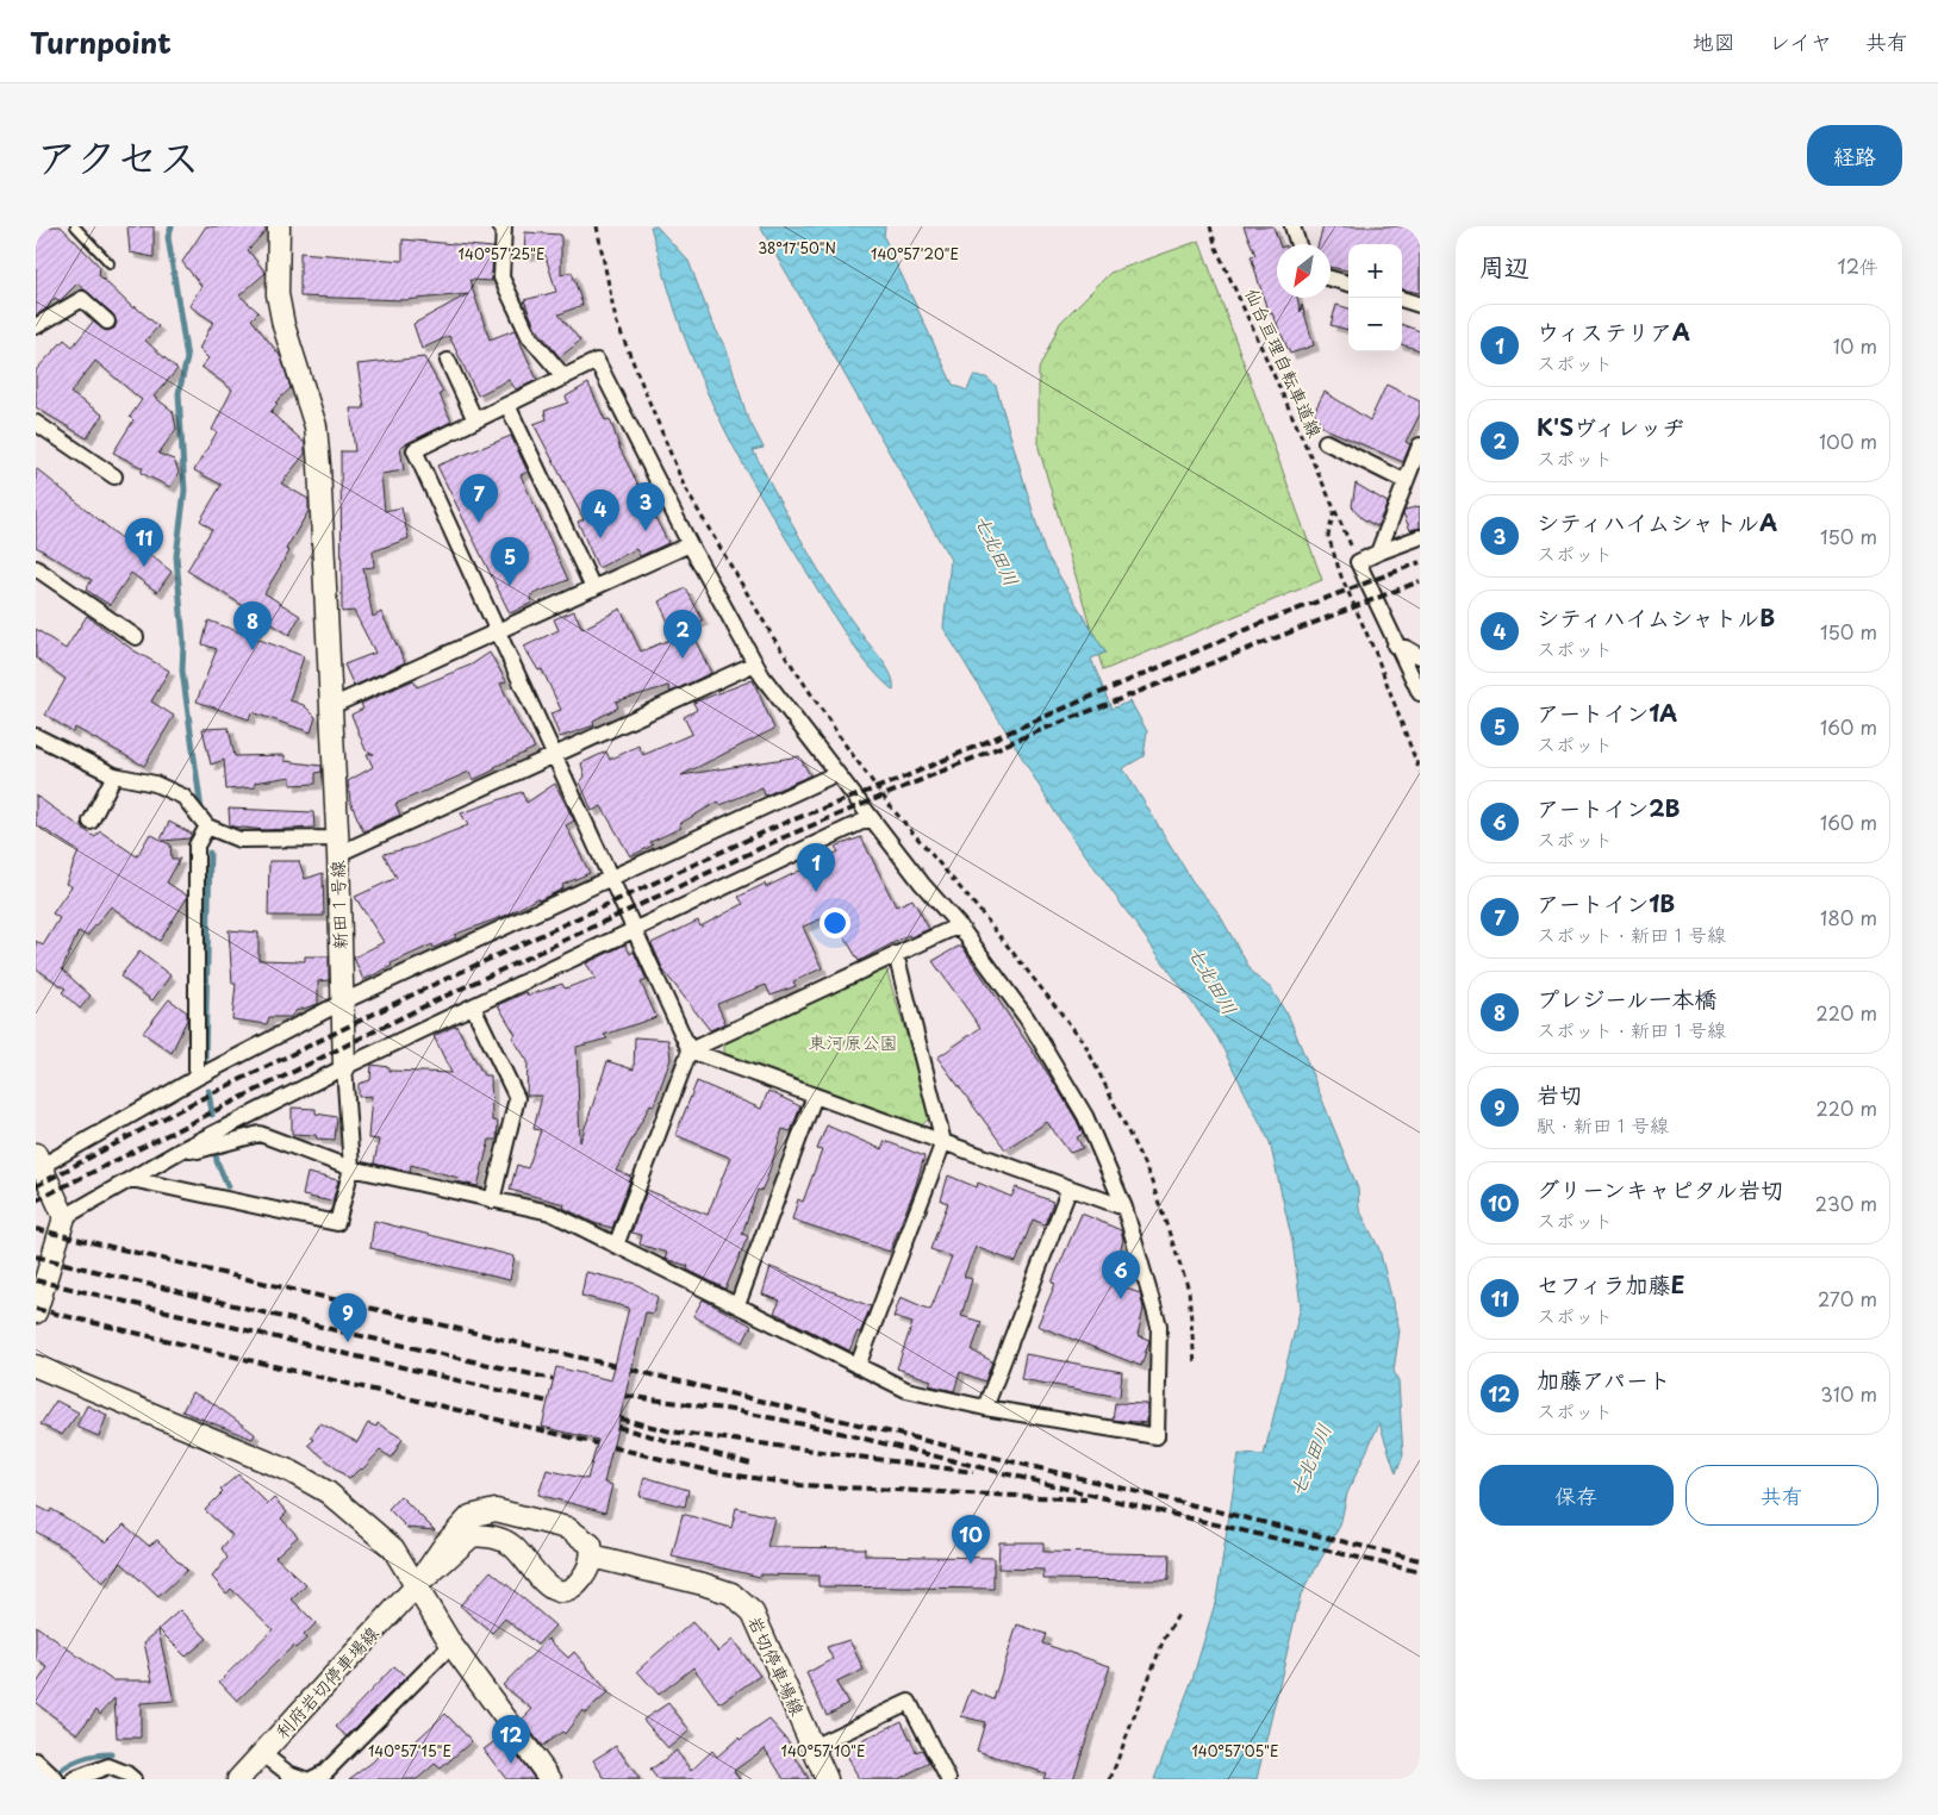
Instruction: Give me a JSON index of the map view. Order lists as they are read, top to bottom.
{
  "streets": {
    "street": ["新田１号線", "岩切停車場線", "利府岩切停車場線"],
    "path": ["仙台亘理自転車道線"]
  },
  "crossings": [
    ["岩切停車場線", "利府岩切停車場線"]
  ],
  "water": ["七北田川"],
  "parks": ["東河原公園"],
  "north": "bottom left",
  "page": {
    "header": "Turnpoint",
    "nav": ["地図", "レイヤ", "共有"],
    "title": "アクセス",
    "buttons": [
      "経路",
      ["保存", "共有"]
    ],
    "heading": ["周辺", "12件"],
    "map_buttons": ["+", "−"],
    "list": [
      {
        "mark": "1",
        "name": "ウィステリアA",
        "note": "スポット",
        "value": "10 m"
      },
      {
        "mark": "2",
        "name": "K'Sヴィレッヂ",
        "note": "スポット",
        "value": "100 m"
      },
      {
        "mark": "3",
        "name": "シティハイムシャトルA",
        "note": "スポット",
        "value": "150 m"
      },
      {
        "mark": "4",
        "name": "シティハイムシャトルB",
        "note": "スポット",
        "value": "150 m"
      },
      {
        "mark": "5",
        "name": "アートイン1A",
        "note": "スポット",
        "value": "160 m"
      },
      {
        "mark": "6",
        "name": "アートイン2B",
        "note": "スポット",
        "value": "160 m"
      },
      {
        "mark": "7",
        "name": "アートイン1B",
        "note": "スポット · 新田１号線",
        "value": "180 m"
      },
      {
        "mark": "8",
        "name": "プレジール一本橋",
        "note": "スポット · 新田１号線",
        "value": "220 m"
      },
      {
        "mark": "9",
        "name": "岩切",
        "note": "駅 · 新田１号線",
        "value": "220 m"
      },
      {
        "mark": "10",
        "name": "グリーンキャピタル岩切",
        "note": "スポット",
        "value": "230 m"
      },
      {
        "mark": "11",
        "name": "セフィラ加藤E",
        "note": "スポット",
        "value": "270 m"
      },
      {
        "mark": "12",
        "name": "加藤アパート",
        "note": "スポット",
        "value": "310 m"
      }
    ],
    "pins": [
      "7",
      "3",
      "4",
      "11",
      "5",
      "8",
      "2",
      "1",
      "6",
      "9",
      "10",
      "12"
    ]
  },
  "coordinates": [
    "38°17'50\"N",
    "140°57'25\"E",
    "140°57'20\"E",
    "140°57'15\"E",
    "140°57'10\"E",
    "140°57'05\"E"
  ]
}
